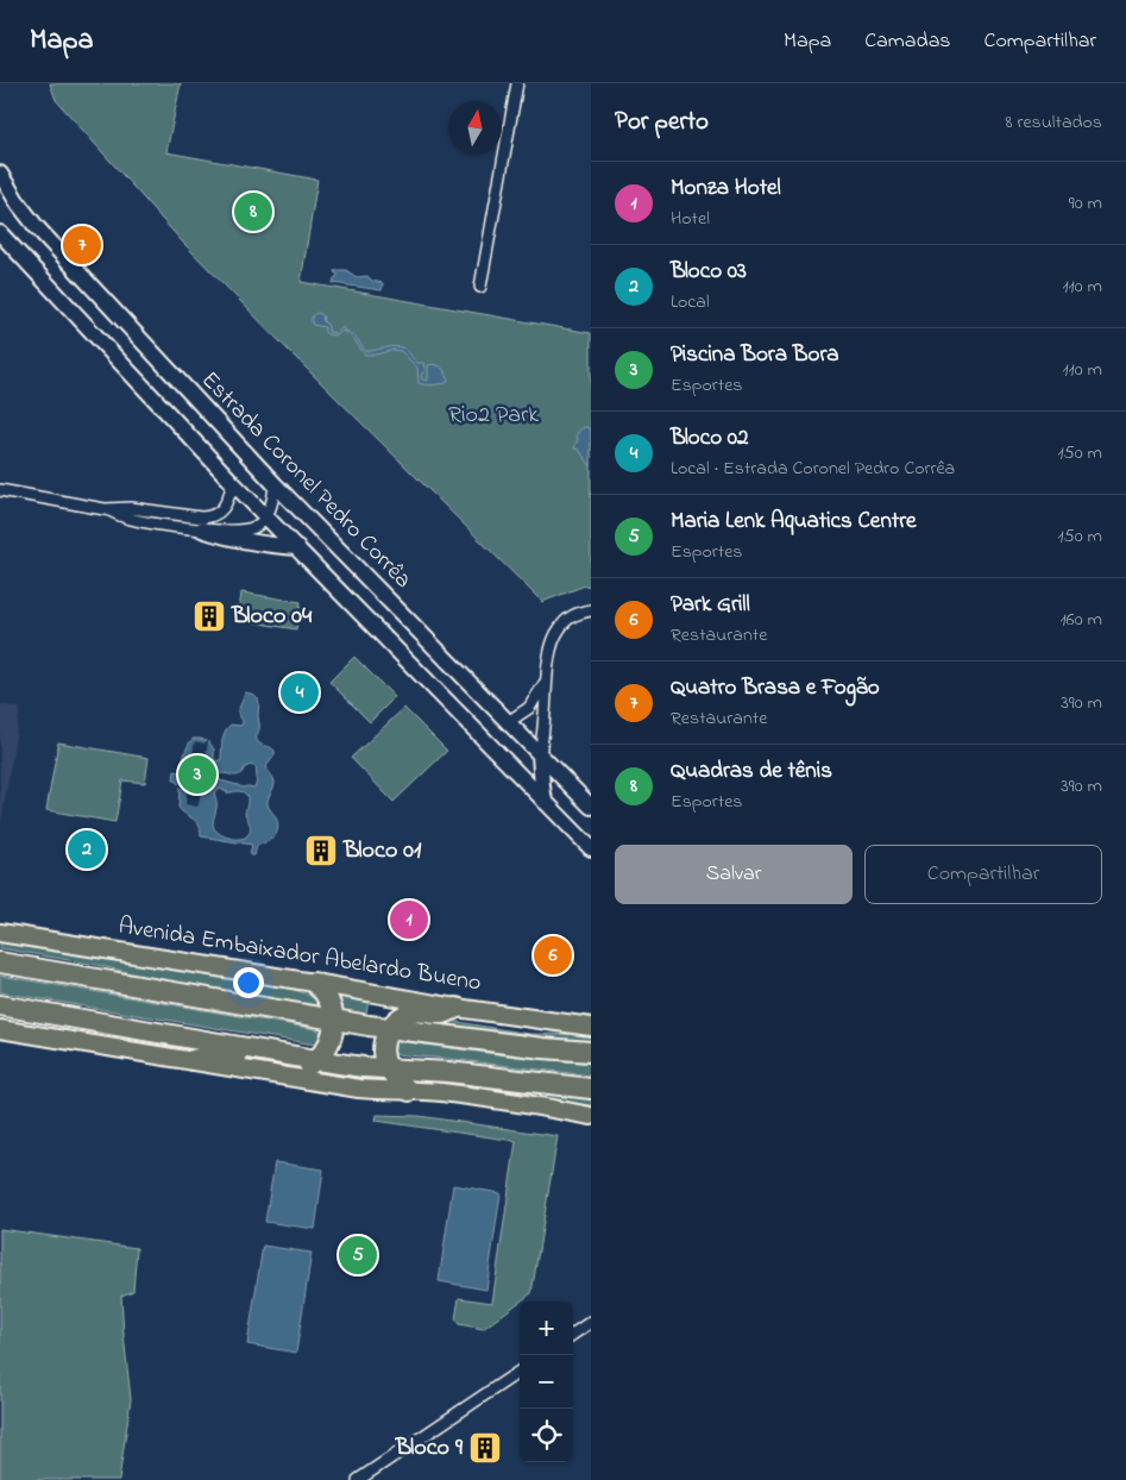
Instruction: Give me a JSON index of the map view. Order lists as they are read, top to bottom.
{
  "streets": {
    "main road": ["Estrada Coronel Pedro Corrêa", "Avenida Embaixador Abelardo Bueno"]
  },
  "parks": ["Rio2 Park"],
  "places": {
    "building": ["Bloco 04", "Bloco 01", "Bloco 9"]
  },
  "north": "top",
  "page": {
    "header": "Mapa",
    "nav": ["Mapa", "Camadas", "Compartilhar"],
    "heading": ["Por perto", "8 resultados"],
    "list": [
      {
        "mark": "1",
        "name": "Monza Hotel",
        "note": "Hotel",
        "value": "90 m"
      },
      {
        "mark": "2",
        "name": "Bloco 03",
        "note": "Local",
        "value": "110 m"
      },
      {
        "mark": "3",
        "name": "Piscina Bora Bora",
        "note": "Esportes",
        "value": "110 m"
      },
      {
        "mark": "4",
        "name": "Bloco 02",
        "note": "Local · Estrada Coronel Pedro Corrêa",
        "value": "150 m"
      },
      {
        "mark": "5",
        "name": "Maria Lenk Aquatics Centre",
        "note": "Esportes",
        "value": "150 m"
      },
      {
        "mark": "6",
        "name": "Park Grill",
        "note": "Restaurante",
        "value": "160 m"
      },
      {
        "mark": "7",
        "name": "Quatro Brasa e Fogão",
        "note": "Restaurante",
        "value": "390 m"
      },
      {
        "mark": "8",
        "name": "Quadras de tênis",
        "note": "Esportes",
        "value": "390 m"
      }
    ],
    "pins": [
      "8",
      "7",
      "4",
      "3",
      "2",
      "1",
      "6",
      "5"
    ],
    "buttons": ["Salvar", "Compartilhar"],
    "map_buttons": ["+", "−"]
  }
}
